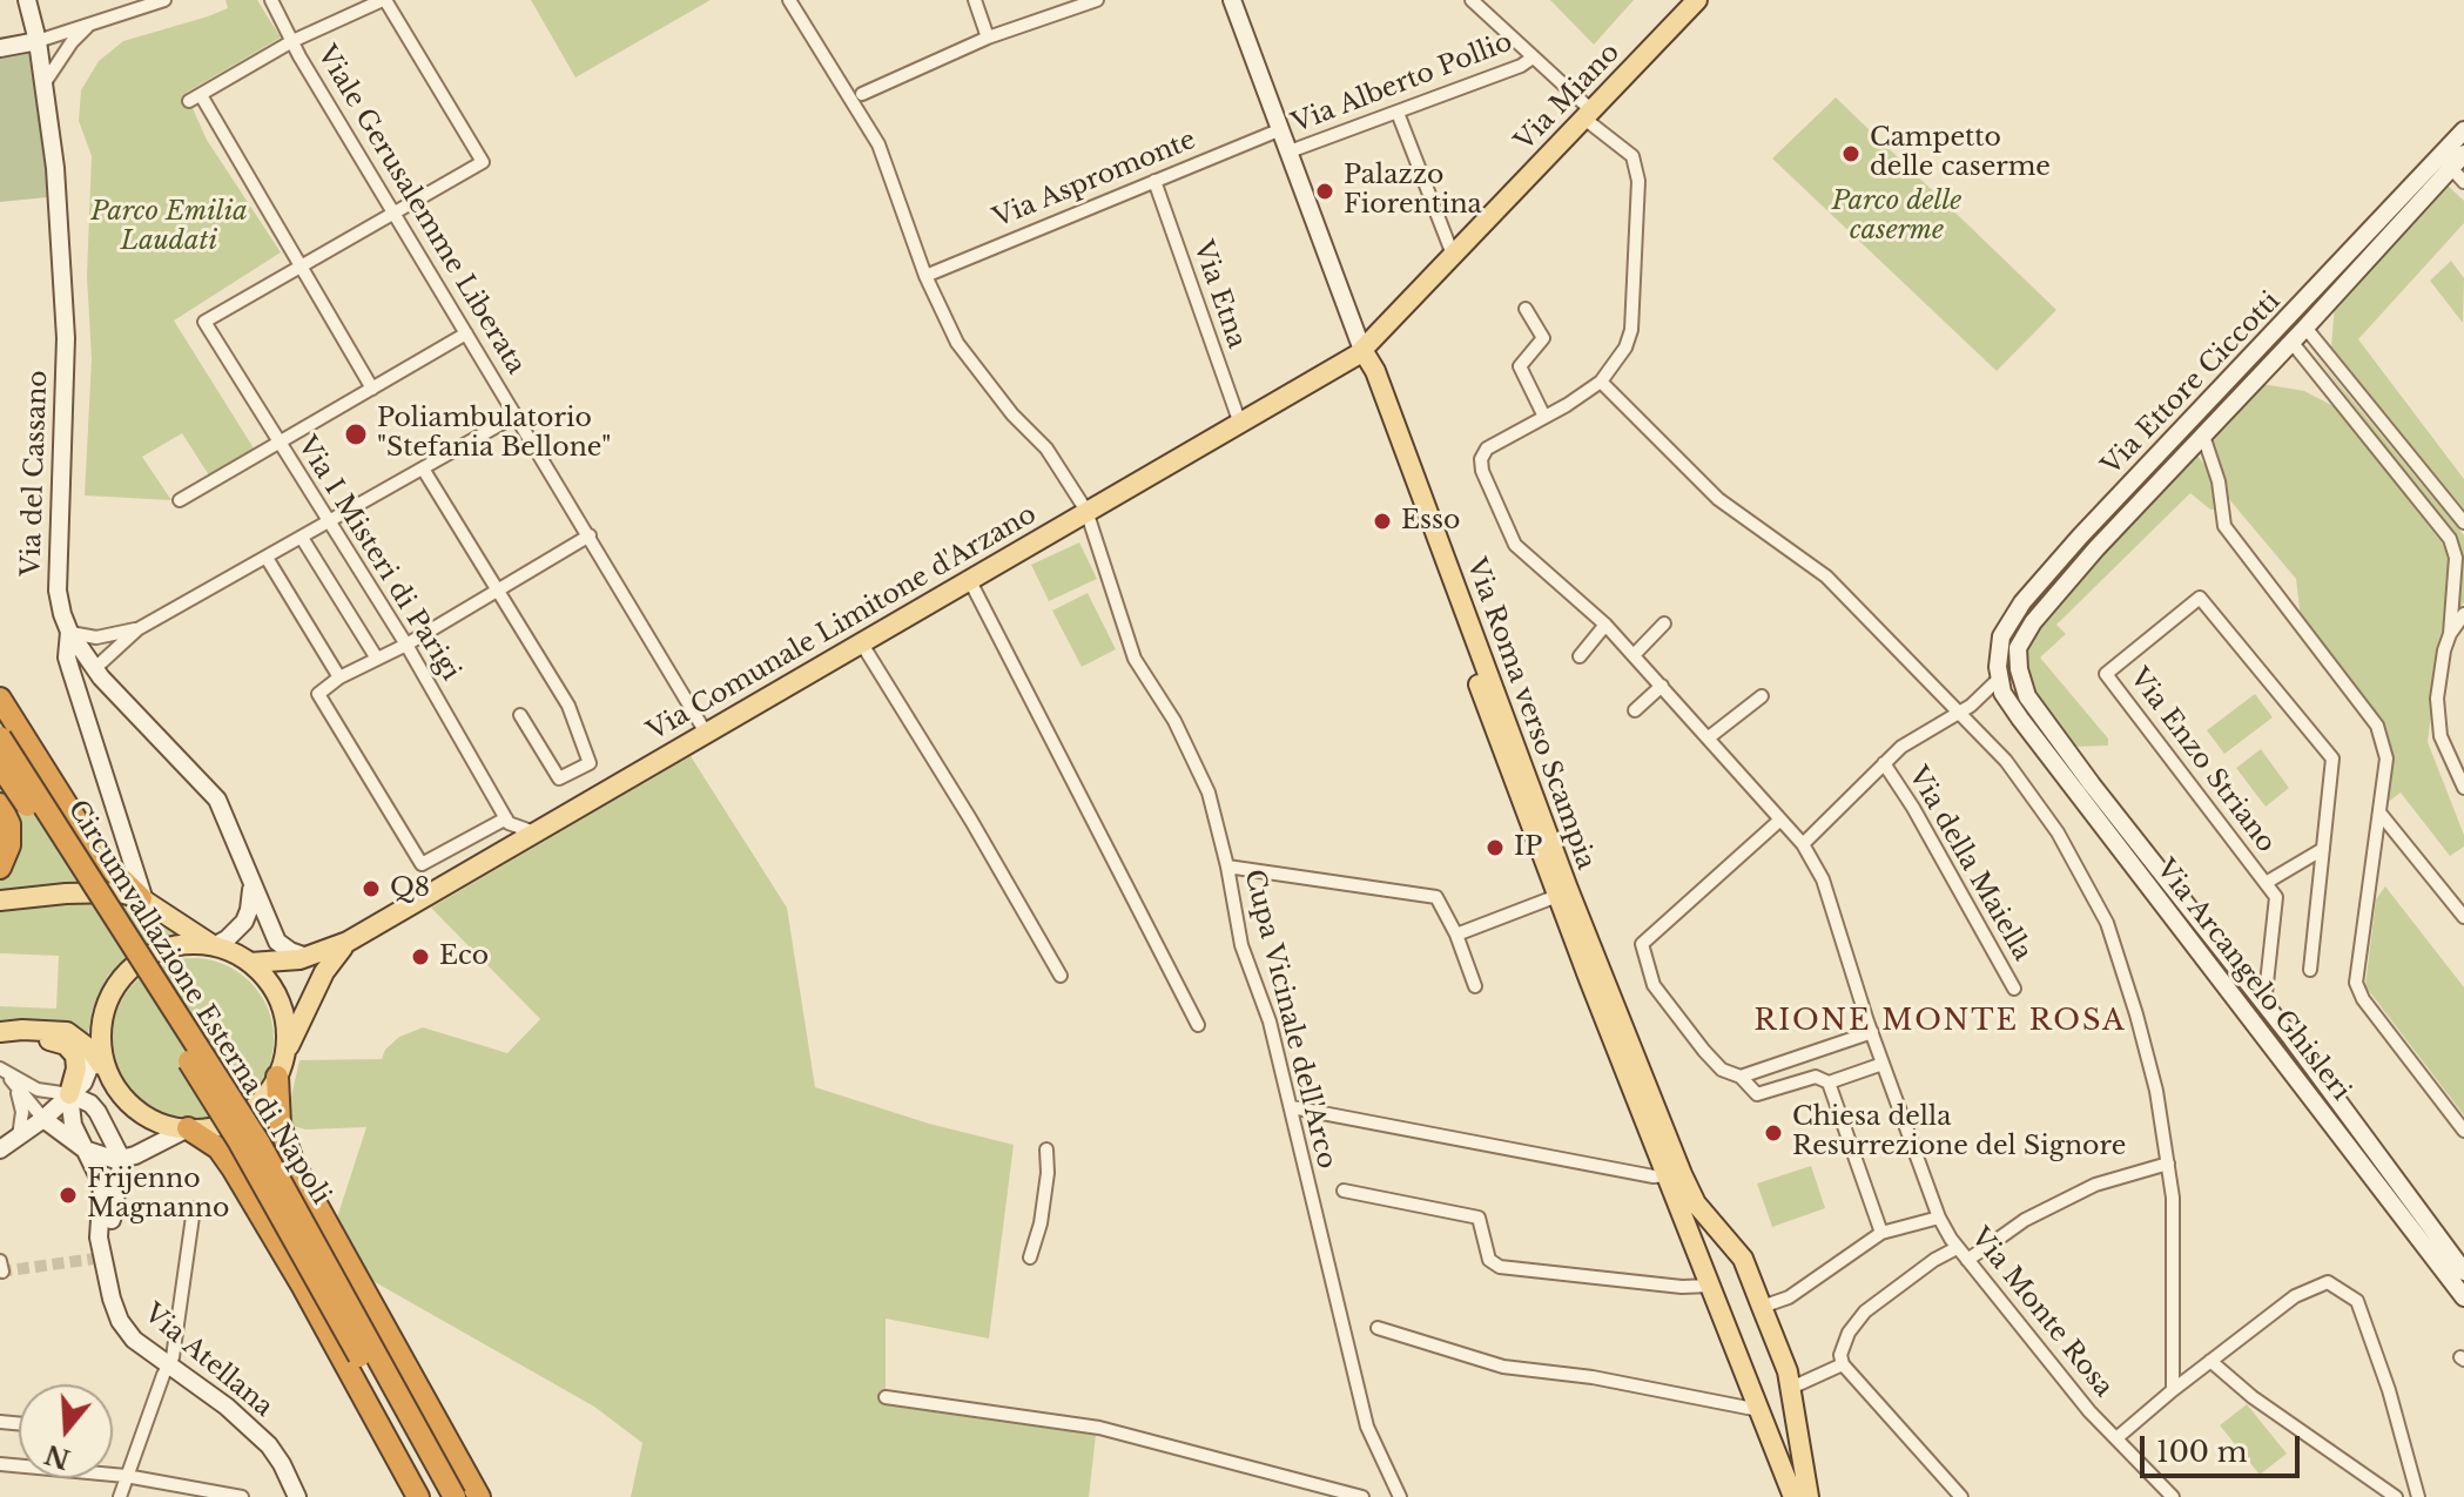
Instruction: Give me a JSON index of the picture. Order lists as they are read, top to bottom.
{
  "streets": {
    "highway": ["Circumvallazione Esterna di Napoli"],
    "main road": ["Via Miano", "Via Comunale Limitone d'Arzano", "Via Roma verso Scampia"],
    "street": [
      "Via Alberto Pollio",
      "Via Aspromonte",
      "Viale Gerusalemme Liberata",
      "Via Etna",
      "Via Ettore Ciccotti",
      "Via del Cassano",
      "Via I Misteri di Parigi",
      "Via Enzo Striano",
      "Via della Maiella",
      "Via Arcangelo Ghisleri",
      "Cupa Vicinale dell'Arco",
      "Via Monte Rosa",
      "Via Atellana"
    ]
  },
  "crossings": [
    ["Via Miano", "Via Comunale Limitone d'Arzano"],
    ["Via Miano", "Via Roma verso Scampia"],
    ["Via Aspromonte", "Via Etna"],
    ["Via Aspromonte", "Cupa Vicinale dell'Arco"],
    ["Viale Gerusalemme Liberata", "Via Comunale Limitone d'Arzano"],
    ["Via Etna", "Via Comunale Limitone d'Arzano"],
    ["Via Ettore Ciccotti", "Via Arcangelo Ghisleri"],
    ["Via Comunale Limitone d'Arzano", "Via Roma verso Scampia"],
    ["Via Comunale Limitone d'Arzano", "Cupa Vicinale dell'Arco"],
    ["Via Enzo Striano", "Via Arcangelo Ghisleri"]
  ],
  "districts": ["RIONE MONTE ROSA"],
  "parks": ["Parco delle caserme", "Parco Emilia Laudati"],
  "places": [
    "Campetto delle caserme",
    "Palazzo Fiorentina",
    "Poliambulatorio \"Stefania Bellone\"",
    "Esso",
    "IP",
    "Q8",
    "Eco",
    "Chiesa della Resurrezione del Signore",
    "Frijenno Magnanno"
  ],
  "scale_bar": "100 m",
  "north": "bottom"
}
